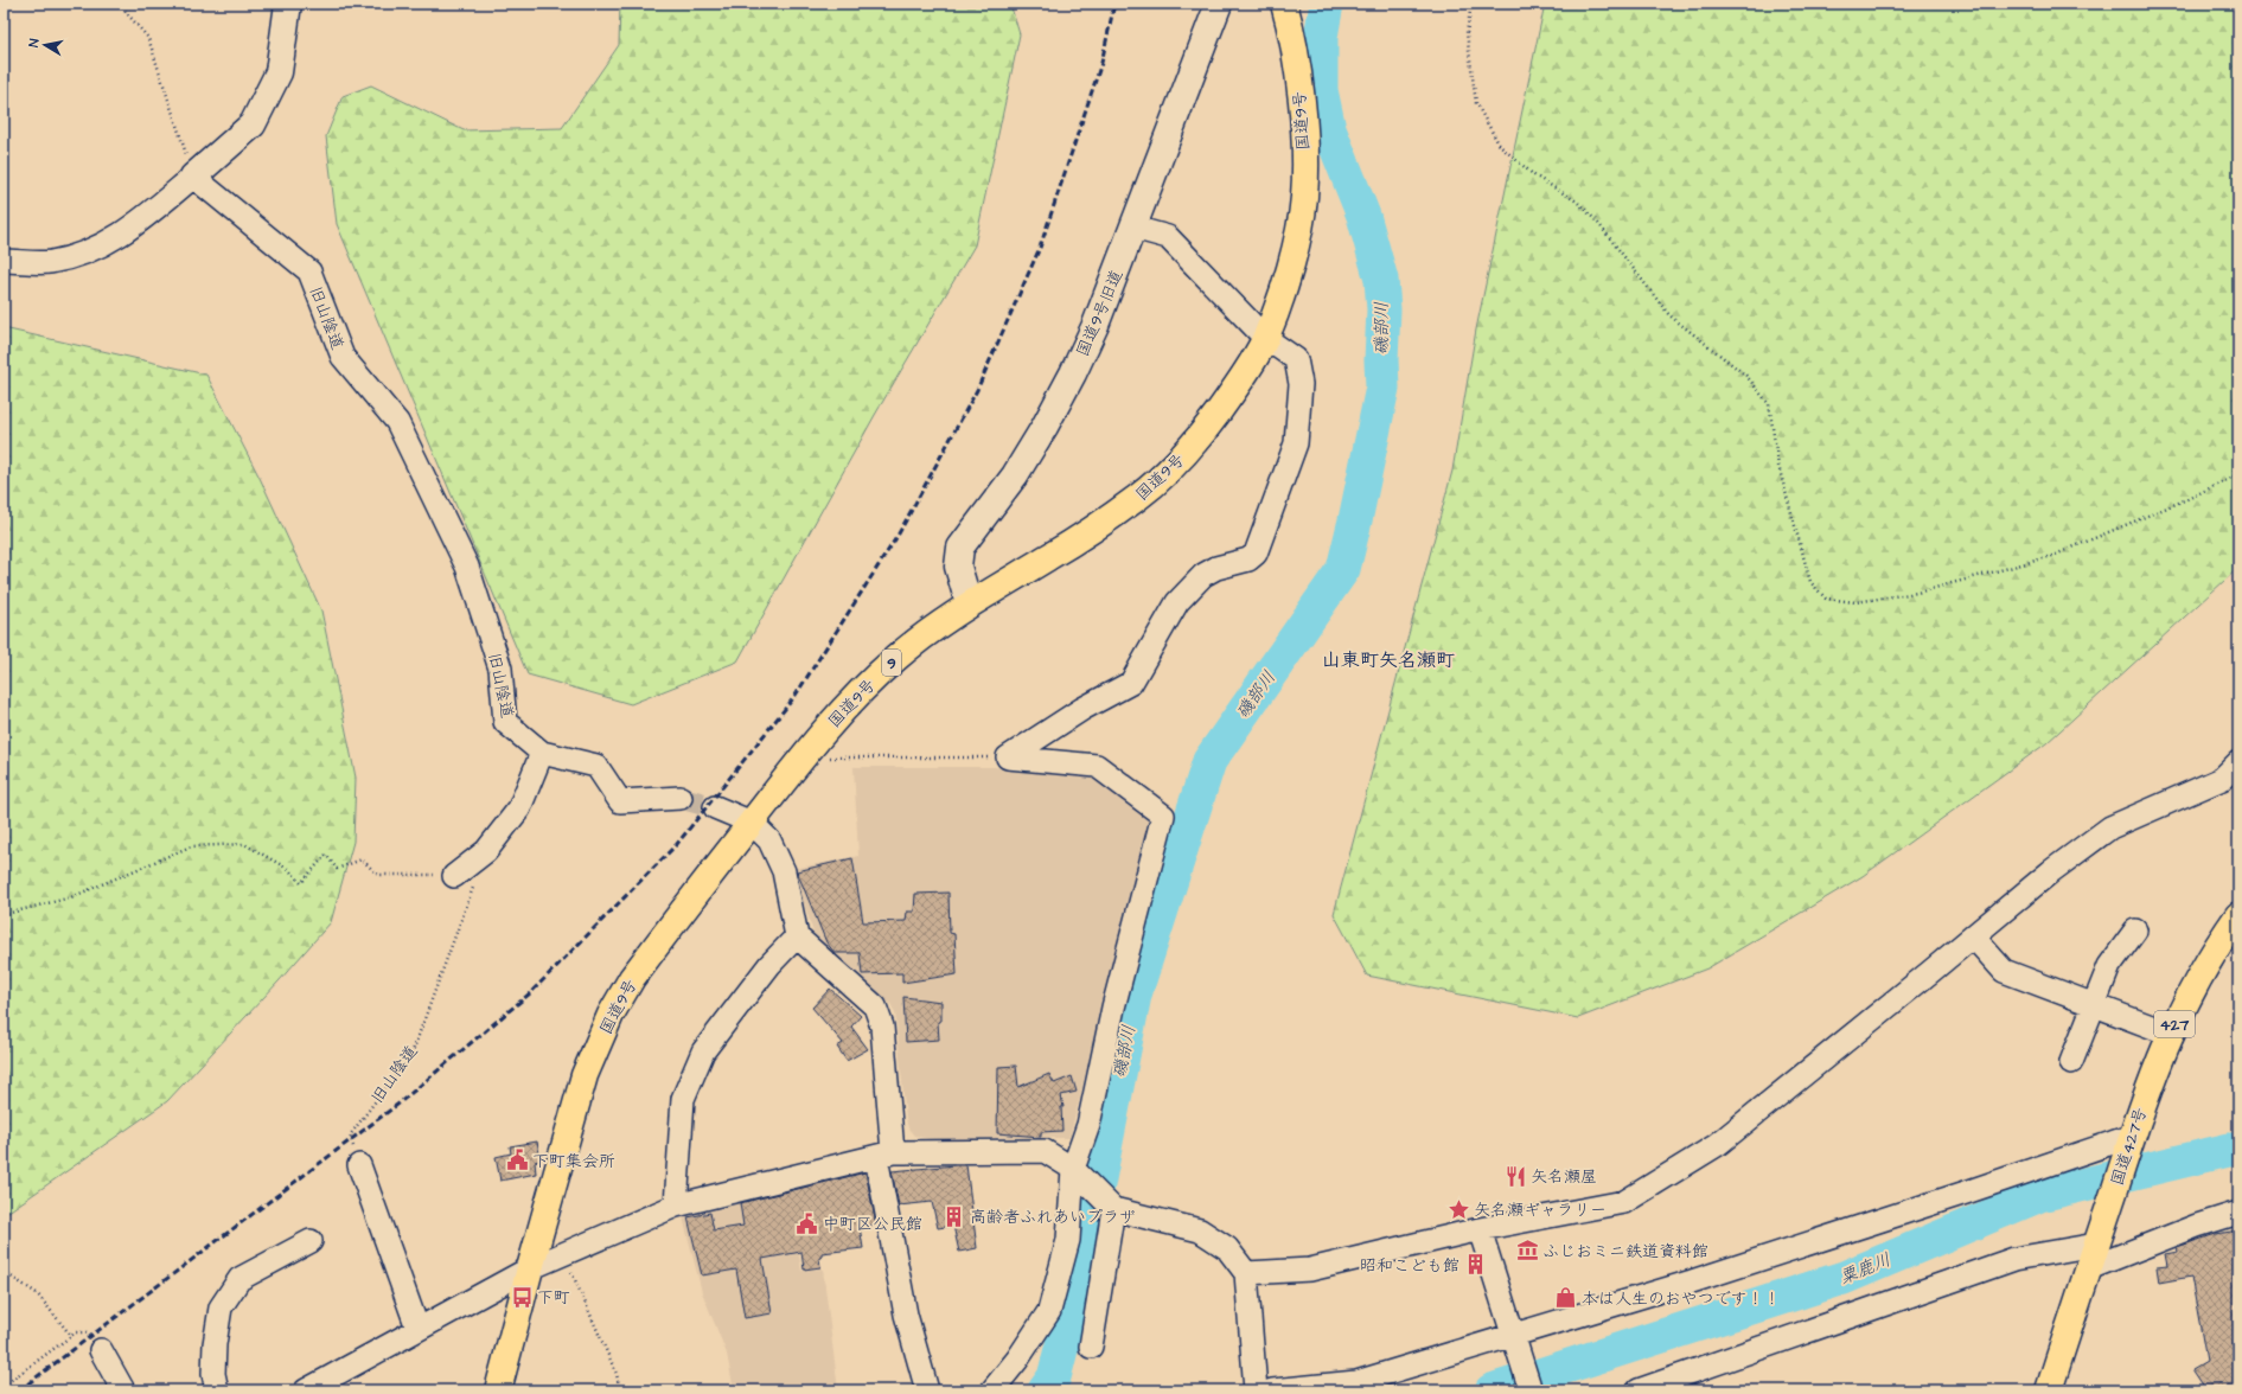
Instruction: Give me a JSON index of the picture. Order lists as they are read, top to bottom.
{
  "streets": {
    "highway": [
      "国道9号",
      "9",
      "427",
      "国道427号"
    ],
    "street": ["国道9号旧道", "旧山陰道"]
  },
  "crossings": [
    ["国道9号", "国道9号旧道"]
  ],
  "districts": ["山東町矢名瀬町"],
  "water": ["磯部川", "粟鹿川"],
  "places": {
    "public building": ["下町集会所", "中町区公民館"],
    "restaurant": ["矢名瀬屋"],
    "place": ["矢名瀬ギャラリー"],
    "building": ["高齢者ふれあいプラザ", "昭和こども館"],
    "museum": ["ふじおミニ鉄道資料館"],
    "bus stop": ["下町"],
    "shop": ["本は人生のおやつです！！"]
  },
  "north": "left"
}
